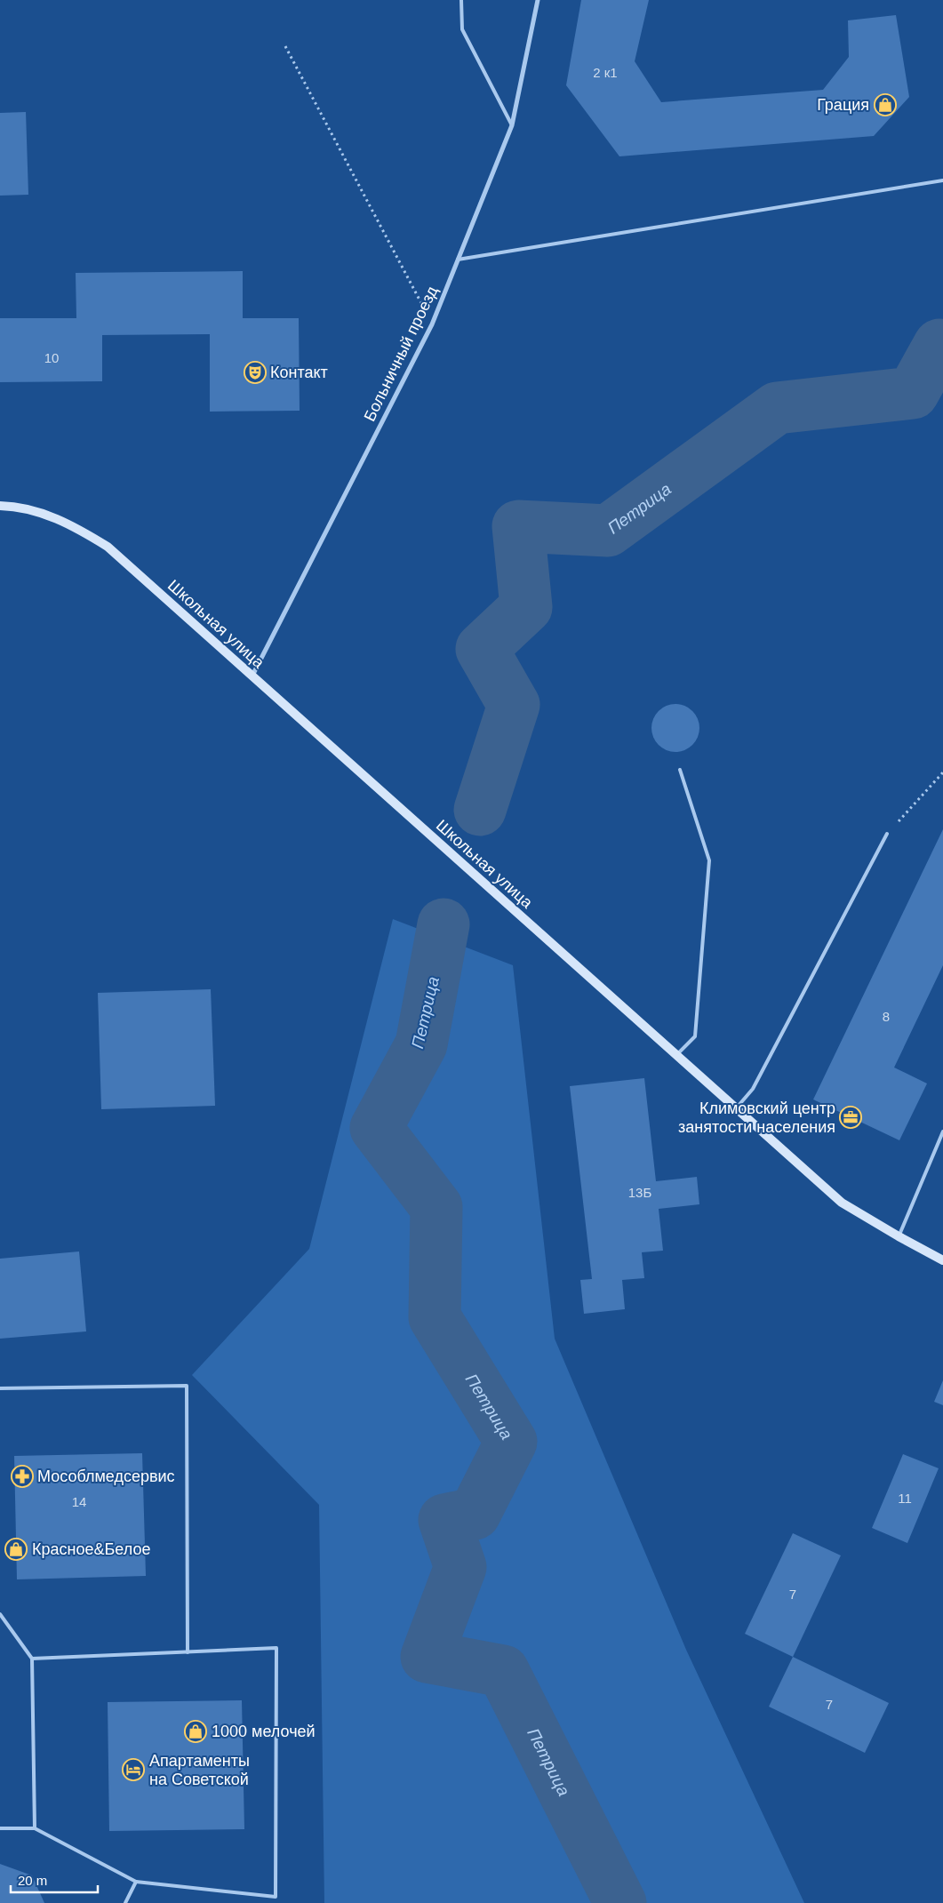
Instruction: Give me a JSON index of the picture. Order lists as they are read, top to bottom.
{
  "streets": {
    "street": ["Больничный проезд", "Школьная улица"]
  },
  "crossings": [
    ["Больничный проезд", "Школьная улица"]
  ],
  "water": ["Петрица"],
  "places": {
    "shop": ["Грация", "Красное&Белое", "1000 мелочей"],
    "theatre": ["Контакт"],
    "office": ["Климовский центр занятости населения"],
    "pharmacy": ["Мособлмедсервис"],
    "hotel": ["Апартаменты на Советской"]
  },
  "house_numbers": [
    "2 к1",
    "10",
    "8",
    "13Б",
    "11",
    "14",
    "7",
    "7"
  ],
  "scale_bar": "20 m"
}
